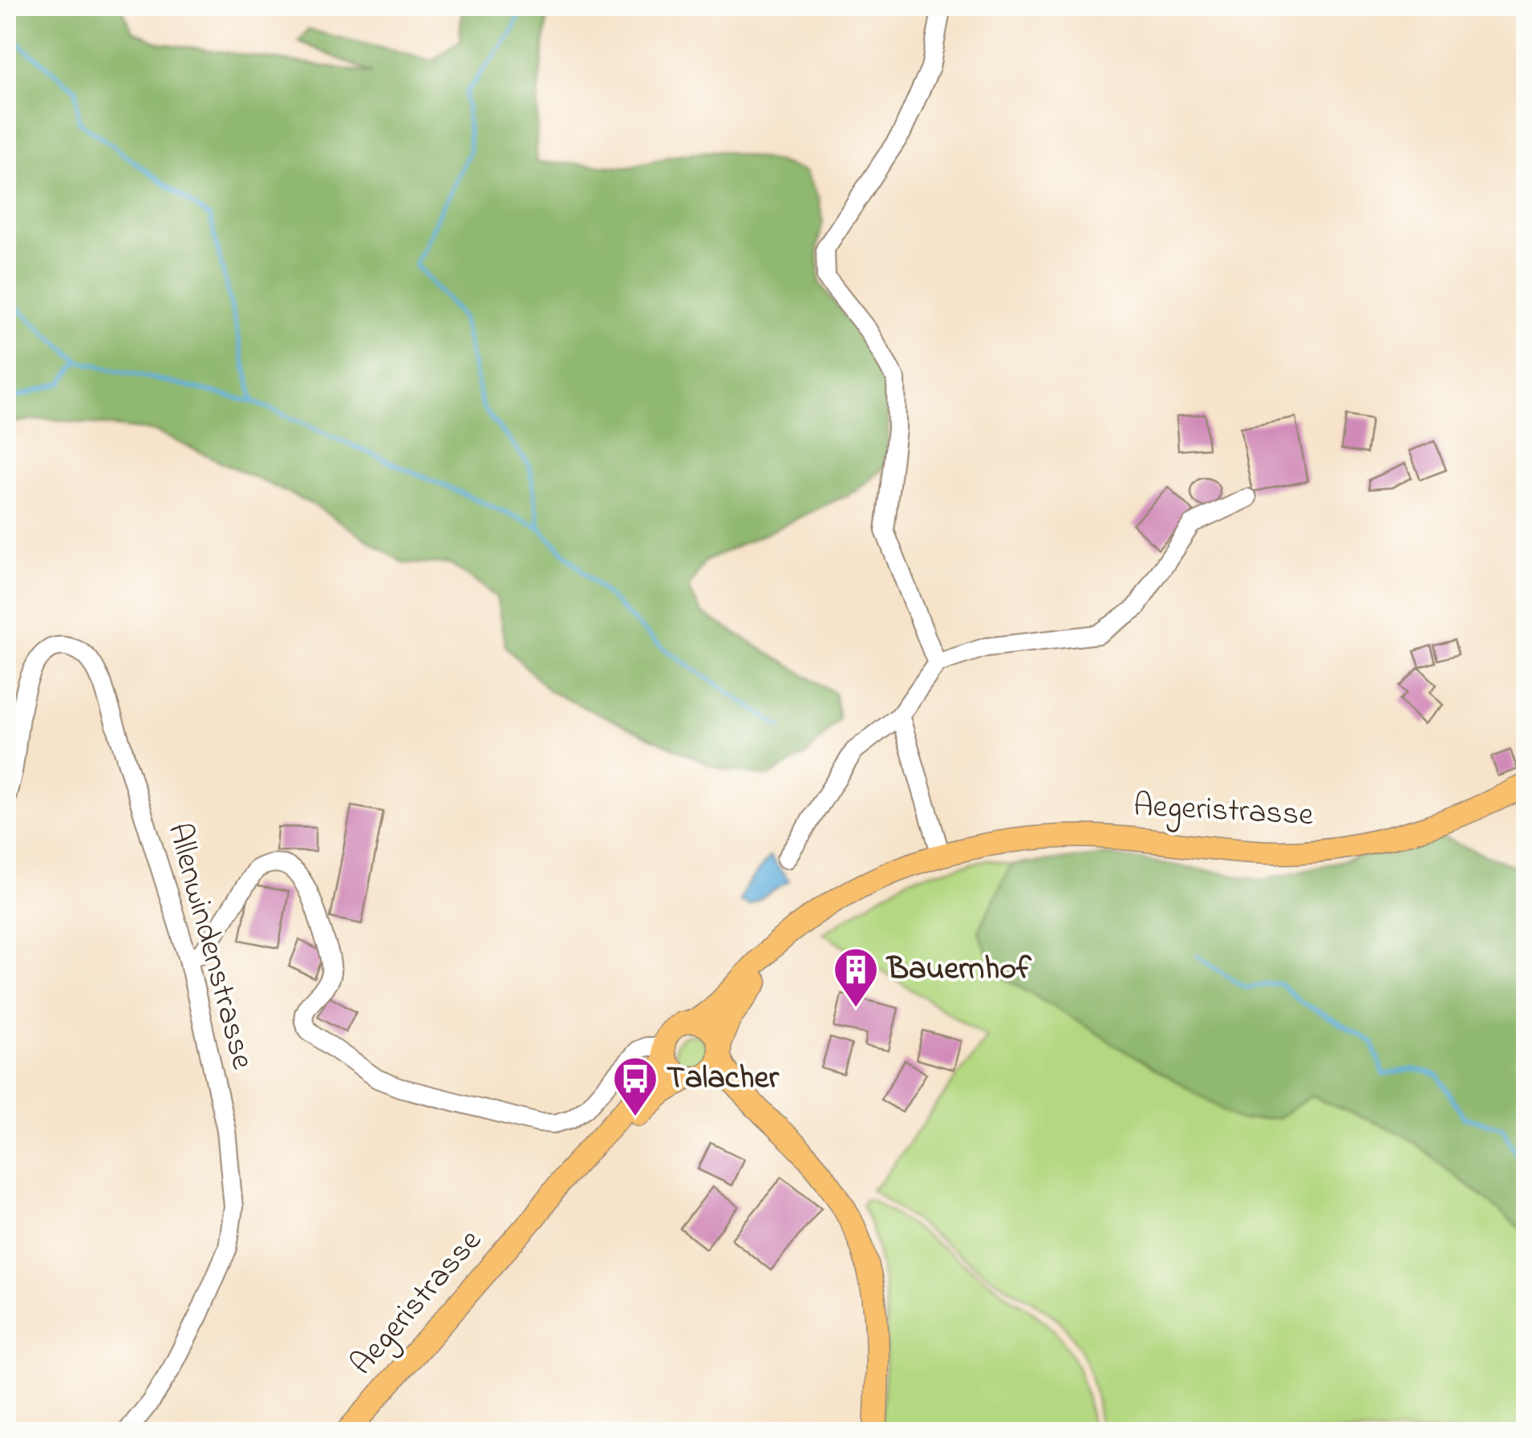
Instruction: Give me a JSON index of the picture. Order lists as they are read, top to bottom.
{
  "streets": {
    "main road": ["Aegeristrasse"],
    "street": ["Allenwindenstrasse"]
  },
  "places": {
    "building": ["Bauernhof"],
    "bus stop": ["Talacher"]
  }
}
